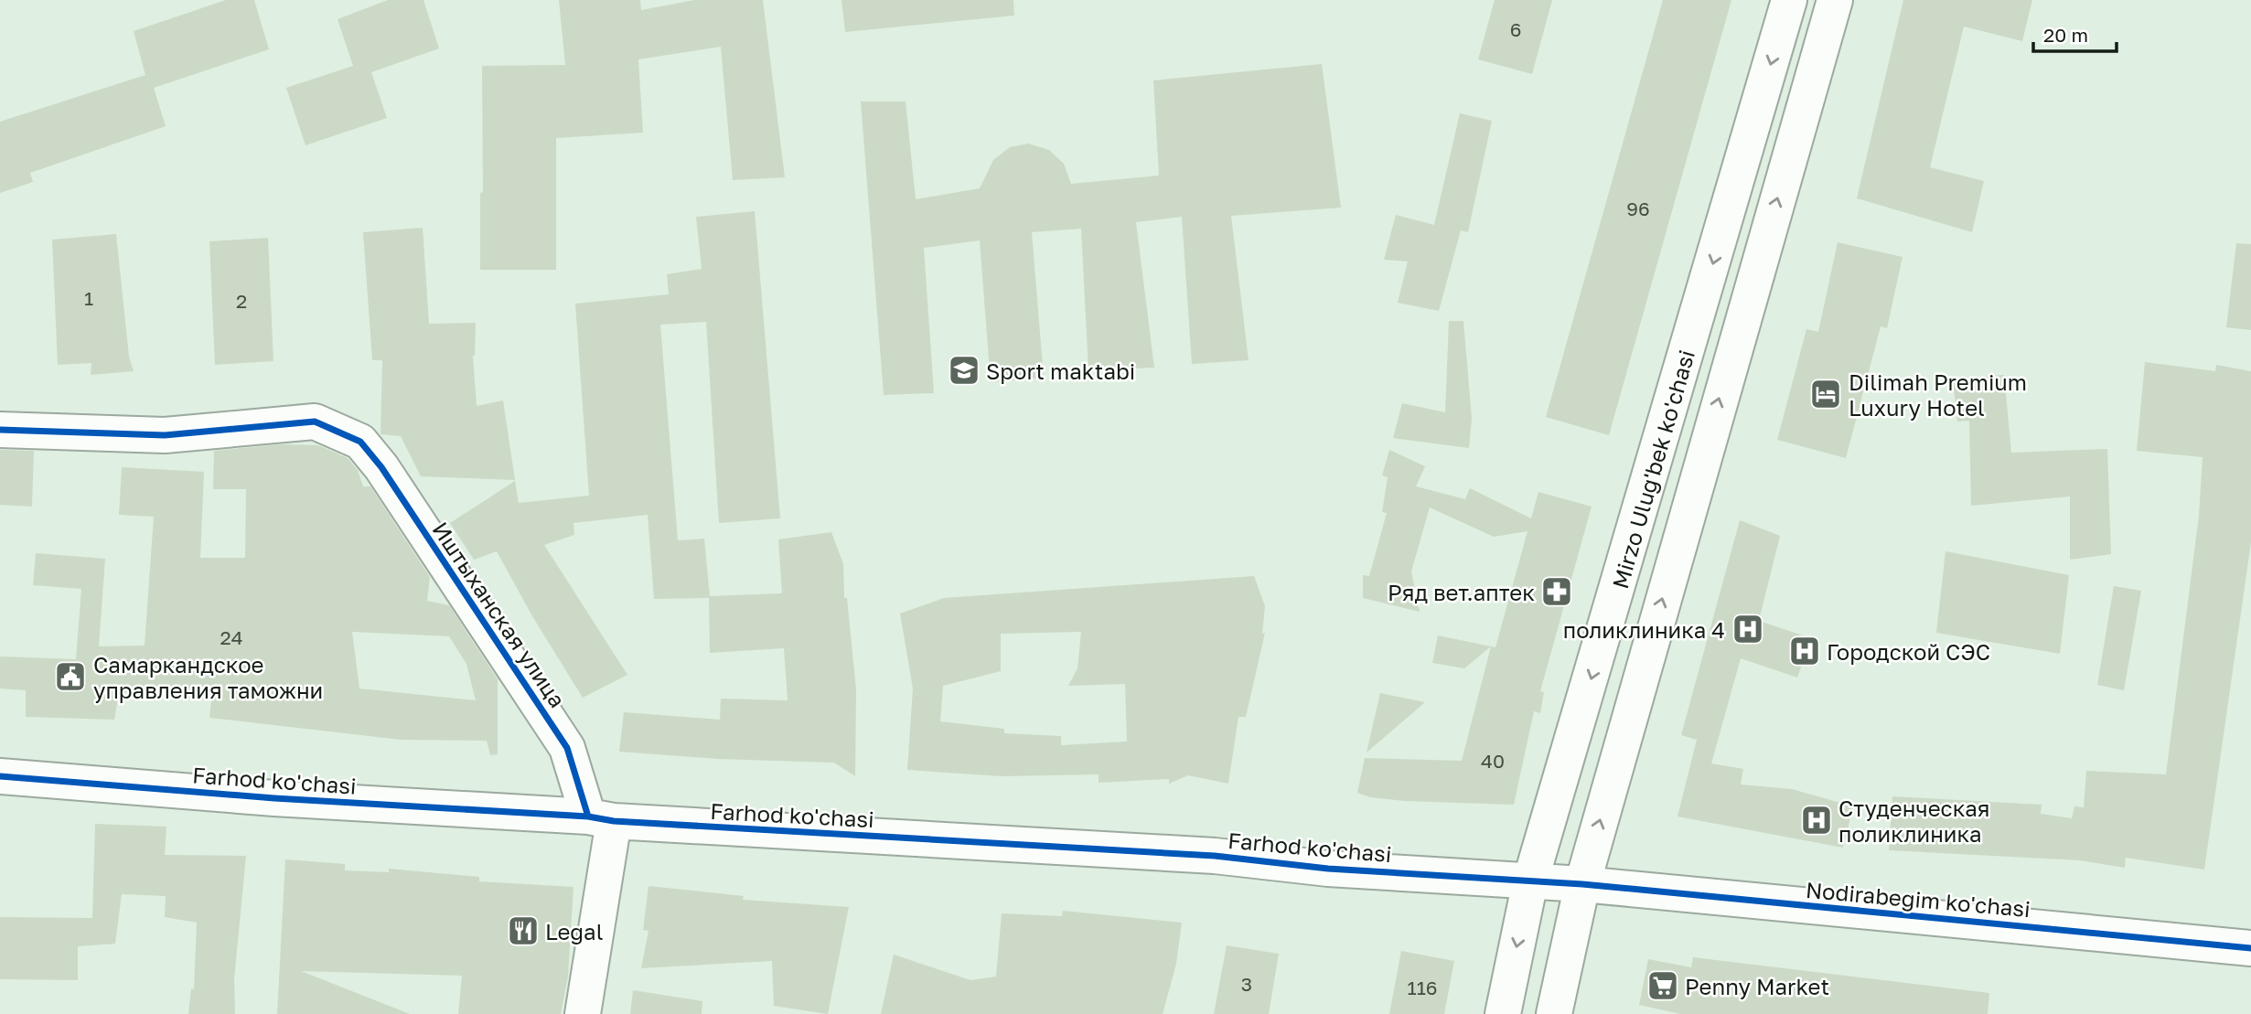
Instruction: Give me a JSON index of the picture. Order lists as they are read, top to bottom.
{
  "streets": {
    "street": [
      "Mirzo Ulug'bek ko'chasi",
      "Иштыханская улица",
      "Farhod ko'chasi",
      "Nodirabegim ko'chasi"
    ]
  },
  "crossings": [
    ["Mirzo Ulug'bek ko'chasi", "Farhod ko'chasi"],
    ["Mirzo Ulug'bek ko'chasi", "Nodirabegim ko'chasi"],
    ["Иштыханская улица", "Farhod ko'chasi"],
    ["Farhod ko'chasi", "Nodirabegim ko'chasi"]
  ],
  "places": {
    "school or university": ["Sport maktabi"],
    "hotel": ["Dilimah Premium Luxury Hotel"],
    "pharmacy": ["Ряд вет.аптек"],
    "hospital": ["поликлиника 4", "Городской СЭС", "Студенческая поликлиника"],
    "public building": ["Самаркандское управления таможни"],
    "restaurant": ["Legal"],
    "supermarket": ["Penny Market"]
  },
  "house_numbers": [
    "6",
    "96",
    "1",
    "2",
    "24",
    "40",
    "3",
    "116"
  ],
  "scale_bar": "20 m"
}
